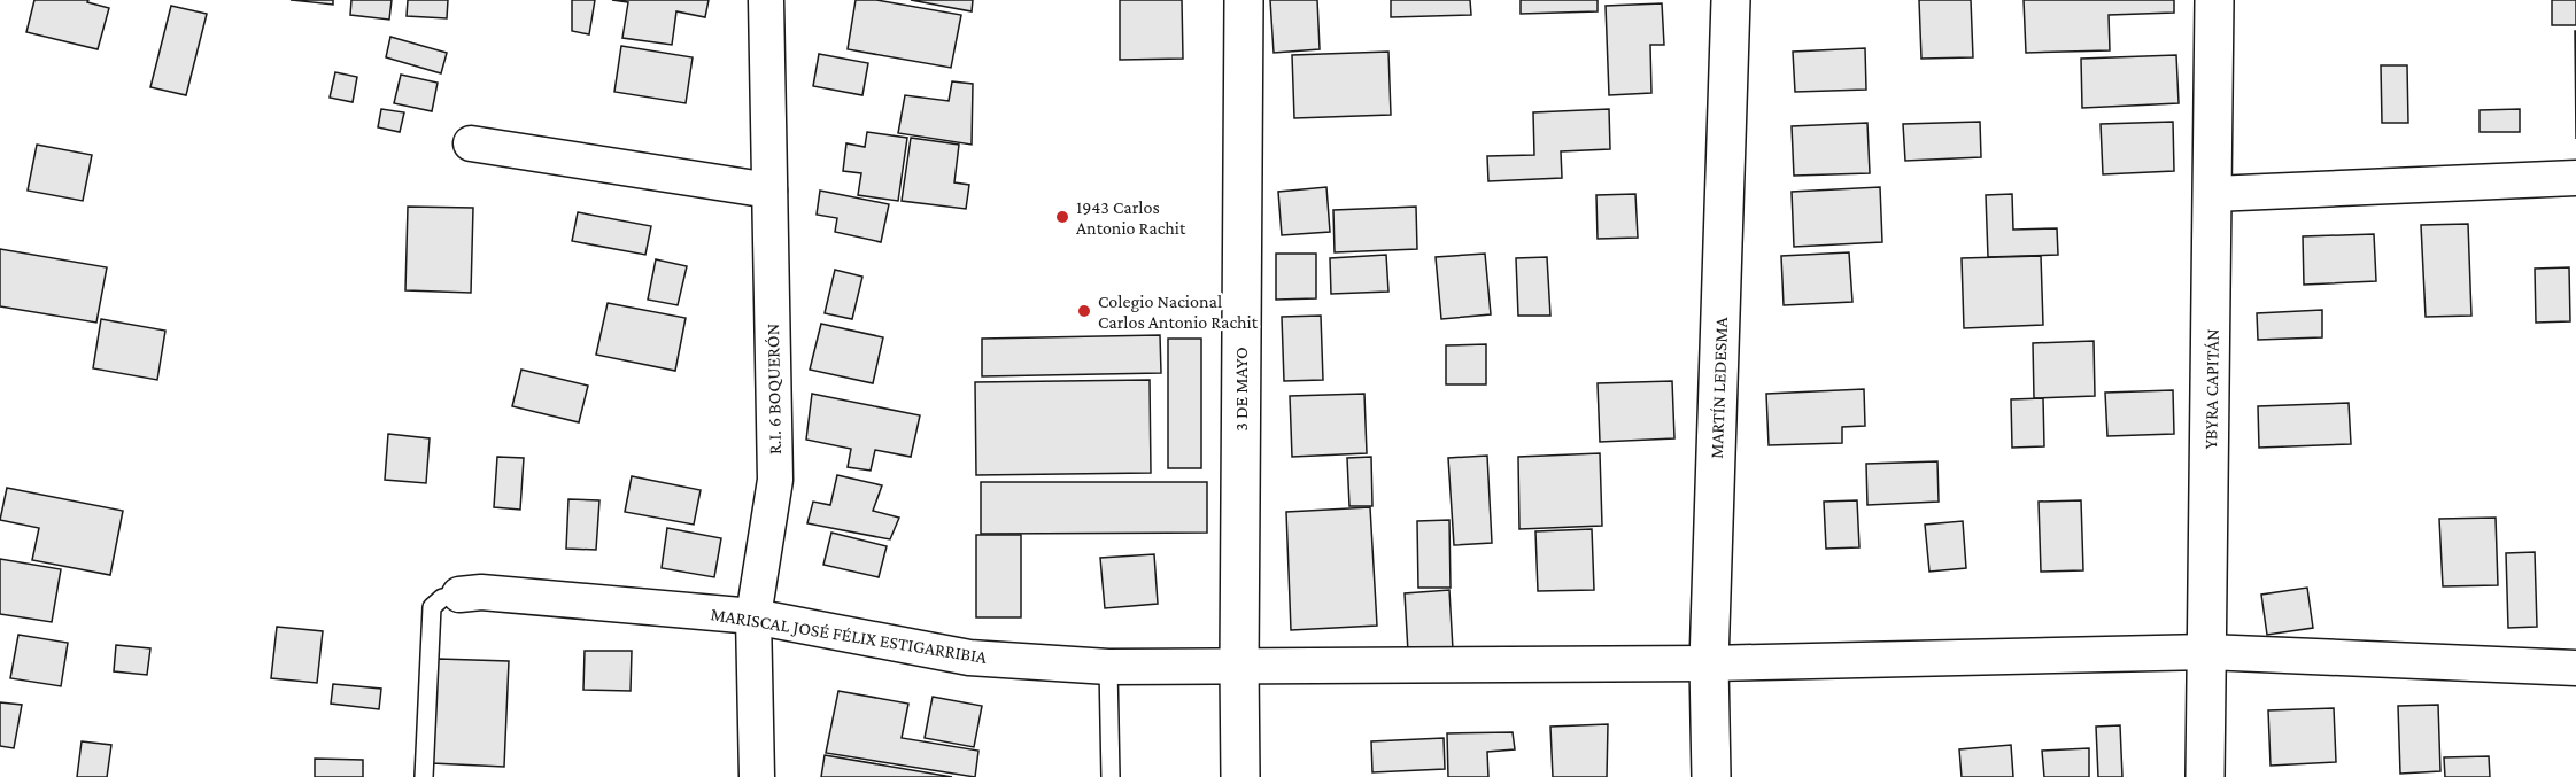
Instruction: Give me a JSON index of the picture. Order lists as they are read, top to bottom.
{
  "streets": {
    "street": [
      "MARTÍN LEDESMA",
      "R.I. 6 BOQUERÓN",
      "3 DE MAYO",
      "YBYRA CAPITÁN",
      "MARISCAL JOSÉ FÉLIX ESTIGARRIBIA"
    ]
  },
  "crossings": [
    ["MARTÍN LEDESMA", "MARISCAL JOSÉ FÉLIX ESTIGARRIBIA"],
    ["R.I. 6 BOQUERÓN", "MARISCAL JOSÉ FÉLIX ESTIGARRIBIA"],
    ["3 DE MAYO", "MARISCAL JOSÉ FÉLIX ESTIGARRIBIA"],
    ["YBYRA CAPITÁN", "MARISCAL JOSÉ FÉLIX ESTIGARRIBIA"]
  ],
  "places": ["1943 Carlos Antonio Rachit", "Colegio Nacional Carlos Antonio Rachit"]
}
